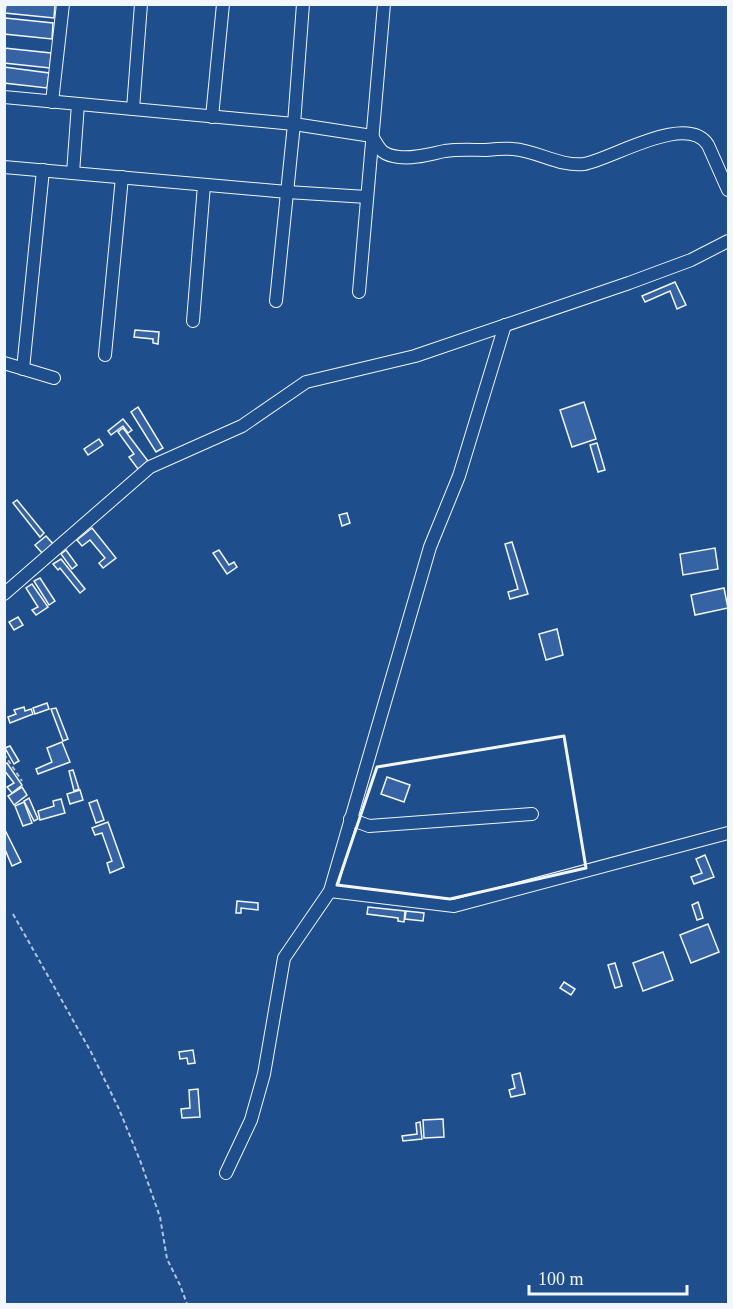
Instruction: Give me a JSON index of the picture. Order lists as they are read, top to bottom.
{
  "scale_bar": "100 m"
}
